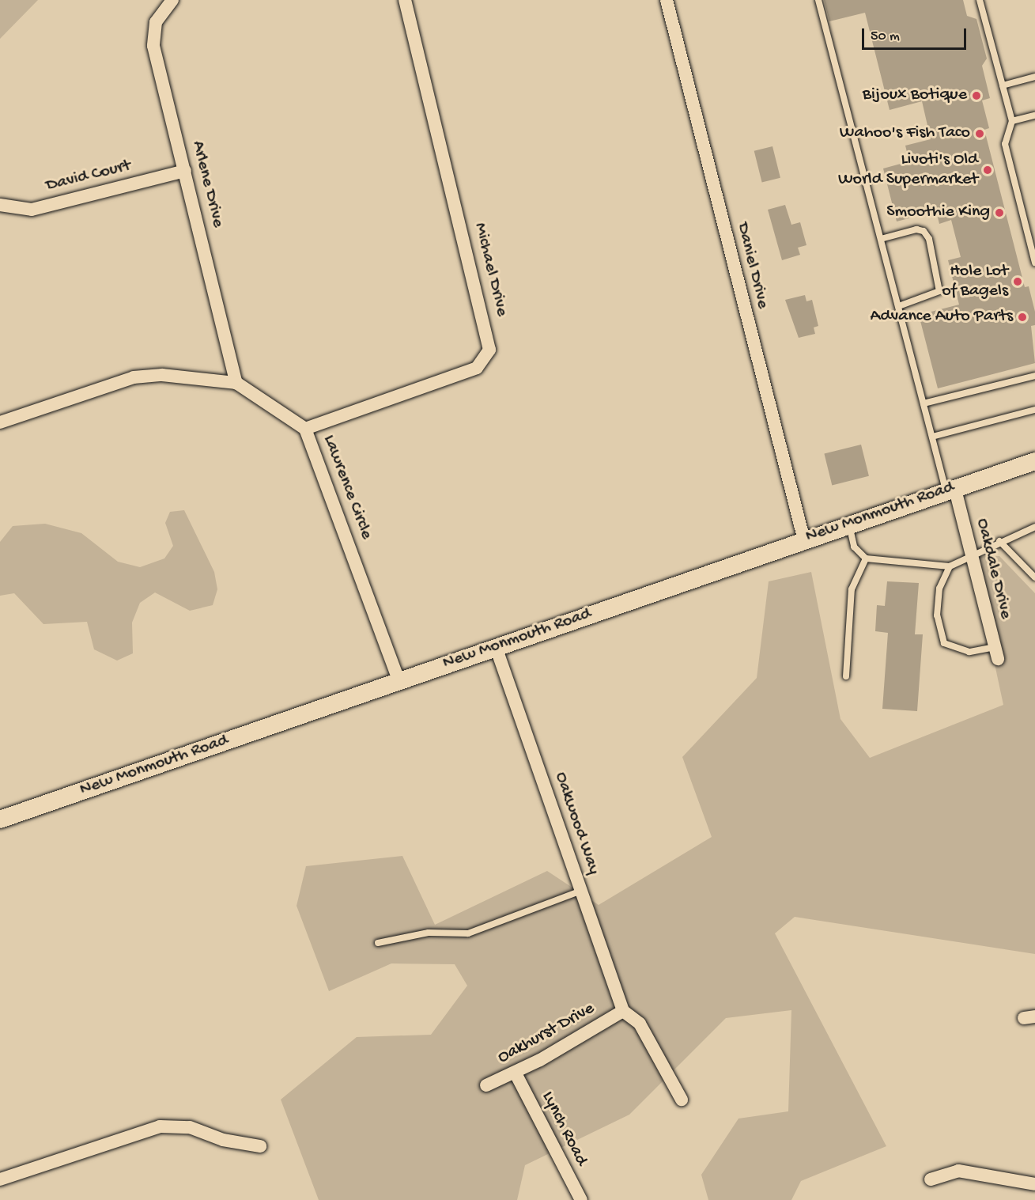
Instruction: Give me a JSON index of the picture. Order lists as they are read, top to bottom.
{
  "streets": {
    "main road": ["New Monmouth Road"],
    "street": [
      "David Court",
      "Arlene Drive",
      "Daniel Drive",
      "Michael Drive",
      "Lawrence Circle",
      "Oakdale Drive",
      "Oakwood Way",
      "Oakhurst Drive",
      "Lynch Road"
    ]
  },
  "crossings": [
    ["David Court", "Arlene Drive"],
    ["Arlene Drive", "Lawrence Circle"],
    ["Daniel Drive", "New Monmouth Road"],
    ["Michael Drive", "Lawrence Circle"],
    ["Lawrence Circle", "New Monmouth Road"],
    ["New Monmouth Road", "Oakdale Drive"],
    ["New Monmouth Road", "Oakwood Way"],
    ["Oakwood Way", "Oakhurst Drive"],
    ["Oakhurst Drive", "Lynch Road"]
  ],
  "places": [
    "Bijoux Botique",
    "Wahoo's Fish Taco",
    "Livoti's Old World Supermarket",
    "Smoothie King",
    "Hole Lot of Bagels",
    "Advance Auto Parts"
  ],
  "scale_bar": "50 m"
}
